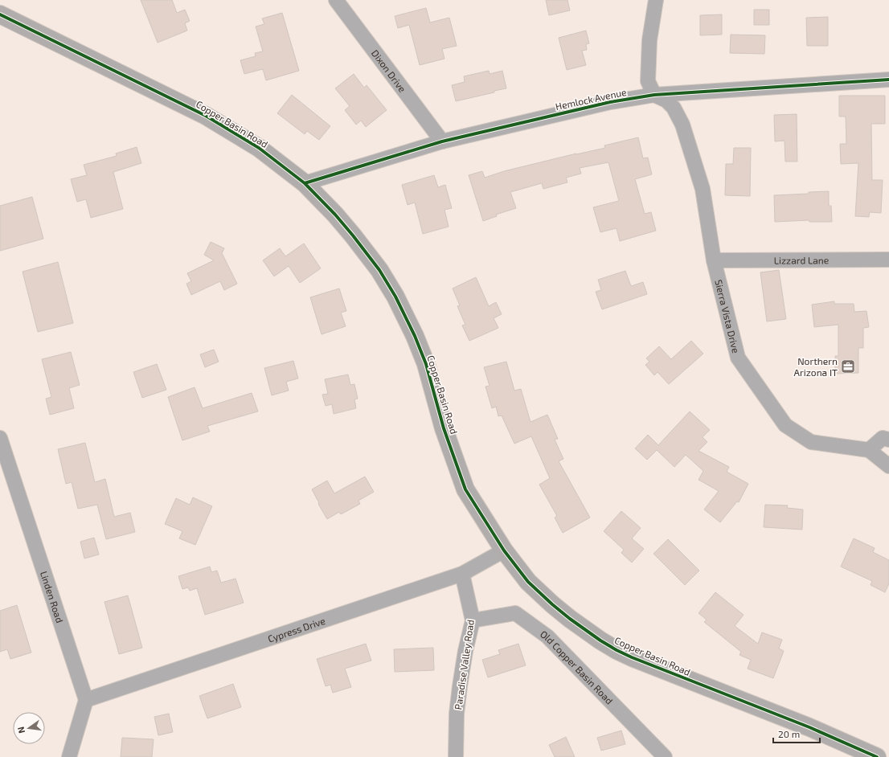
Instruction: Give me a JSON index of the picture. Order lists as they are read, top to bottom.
{
  "streets": {
    "street": [
      "Dixon Drive",
      "Hemlock Avenue",
      "Copper Basin Road",
      "Lizzard Lane",
      "Sierra Vista Drive",
      "Linden Road",
      "Cypress Drive",
      "Paradise Valley Road",
      "Old Copper Basin Road"
    ]
  },
  "crossings": [
    ["Dixon Drive", "Hemlock Avenue"],
    ["Hemlock Avenue", "Copper Basin Road"],
    ["Hemlock Avenue", "Sierra Vista Drive"],
    ["Copper Basin Road", "Cypress Drive"],
    ["Lizzard Lane", "Sierra Vista Drive"],
    ["Linden Road", "Cypress Drive"],
    ["Cypress Drive", "Paradise Valley Road"],
    ["Paradise Valley Road", "Old Copper Basin Road"]
  ],
  "places": {
    "office": ["Northern Arizona IT"]
  },
  "scale_bar": "20 m",
  "north": "left"
}
